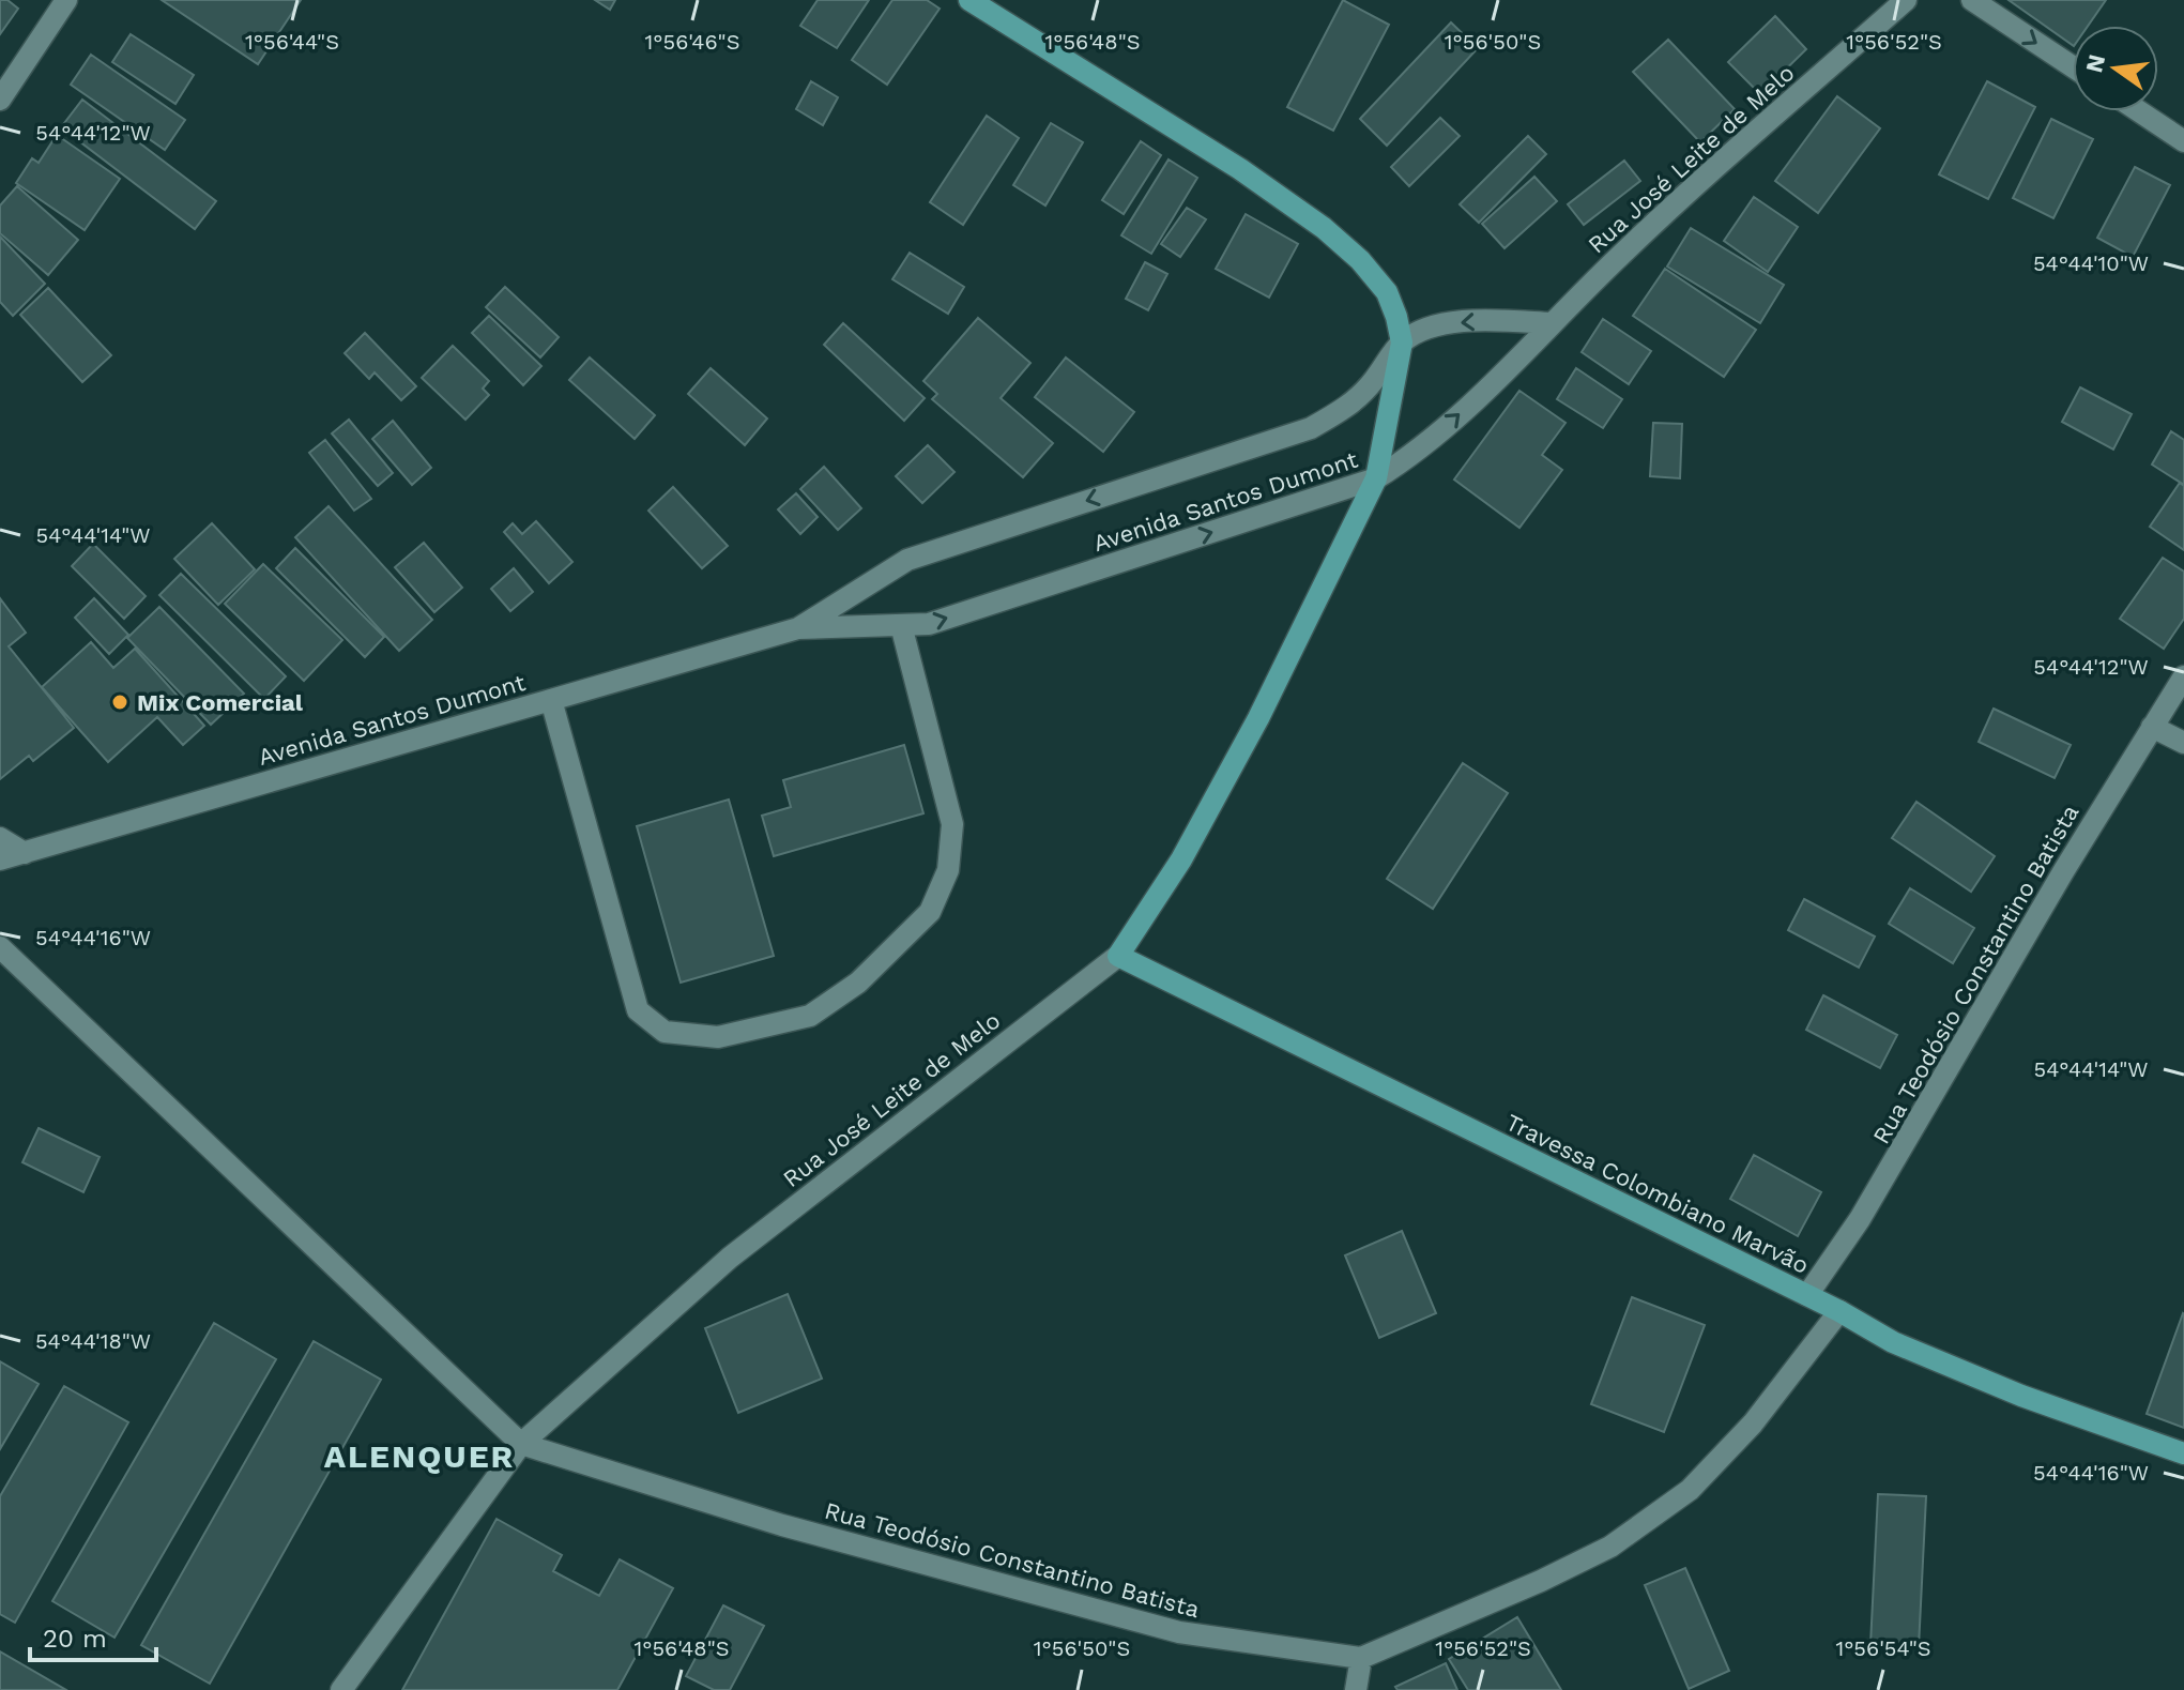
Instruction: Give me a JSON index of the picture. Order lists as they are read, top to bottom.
{
  "streets": {
    "main road": ["Rua José Leite de Melo", "Travessa Colombiano Marvão"],
    "street": ["Avenida Santos Dumont", "Rua Teodósio Constantino Batista"]
  },
  "crossings": [
    ["Rua José Leite de Melo", "Avenida Santos Dumont"],
    ["Rua José Leite de Melo", "Rua Teodósio Constantino Batista"],
    ["Rua José Leite de Melo", "Travessa Colombiano Marvão"],
    ["Rua Teodósio Constantino Batista", "Travessa Colombiano Marvão"]
  ],
  "districts": ["ALENQUER"],
  "places": ["Mix Comercial"],
  "scale_bar": "20 m",
  "north": "left",
  "coordinates": [
    "1°56'44\"S",
    "1°56'46\"S",
    "1°56'48\"S",
    "1°56'50\"S",
    "1°56'52\"S",
    "54°44'12\"W",
    "54°44'10\"W",
    "54°44'14\"W",
    "54°44'16\"W",
    "54°44'18\"W",
    "1°56'54\"S"
  ]
}
